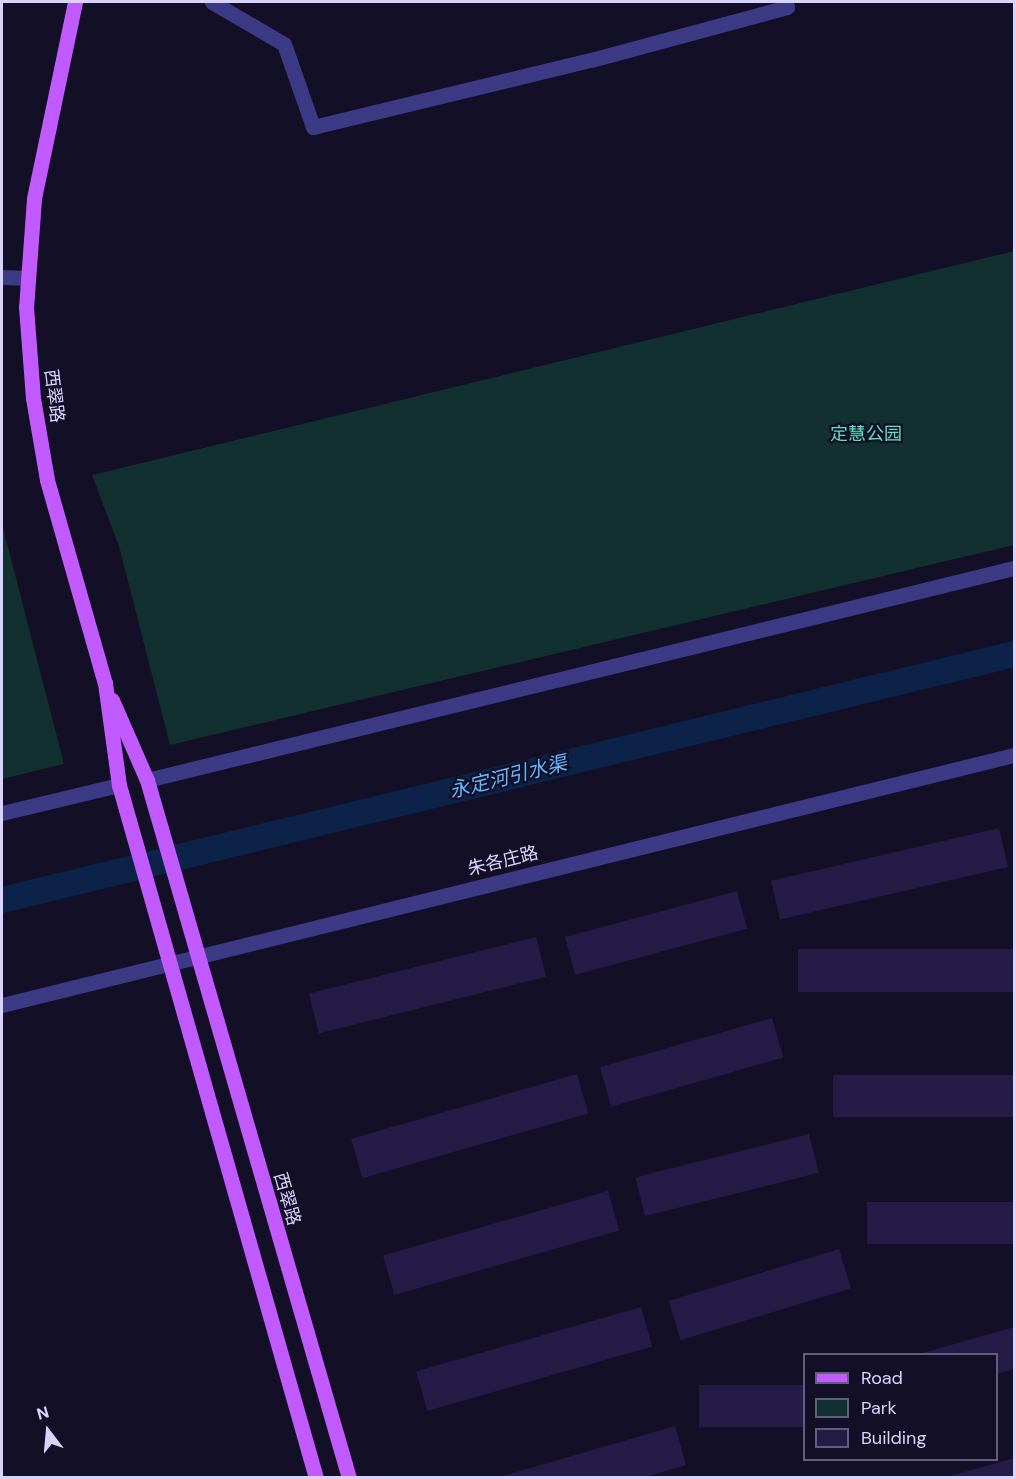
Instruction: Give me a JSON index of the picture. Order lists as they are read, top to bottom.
{
  "streets": {
    "main road": ["西翠路"],
    "street": ["朱各庄路"]
  },
  "crossings": [
    ["西翠路", "朱各庄路"]
  ],
  "water": ["永定河引水渠"],
  "parks": ["定慧公园"],
  "legend": ["Road", "Park", "Building"],
  "north": "top"
}
